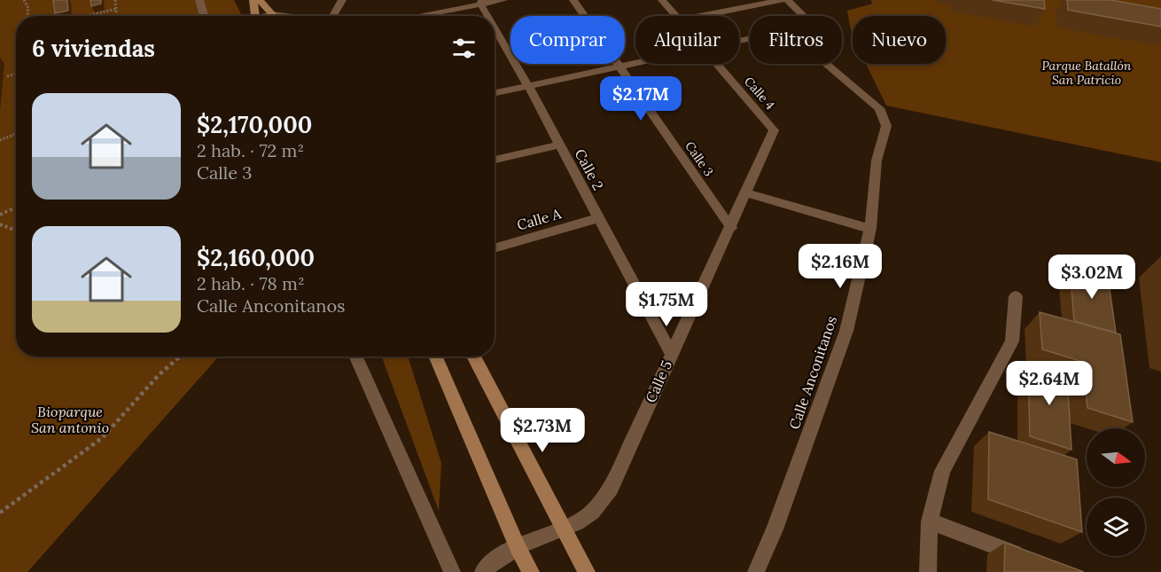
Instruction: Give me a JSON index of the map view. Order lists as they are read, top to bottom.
{
  "streets": {
    "street": [
      "Calle 4",
      "Calle 3",
      "Calle 2",
      "Calle A",
      "Calle Anconitanos",
      "Calle 5"
    ]
  },
  "crossings": [
    ["Calle 4", "Calle 5"],
    ["Calle 3", "Calle 5"],
    ["Calle 2", "Calle A"],
    ["Calle 2", "Calle 5"]
  ],
  "parks": ["Parque Batallón San Patricio", "Bioparque San antonio"],
  "north": "right",
  "page": {
    "chip": [
      "Comprar",
      "Alquilar",
      "Filtros",
      "Nuevo"
    ],
    "heading": "6 viviendas",
    "price": [
      "$2.17M",
      "$2.16M",
      "$3.02M",
      "$1.75M",
      "$2.64M",
      "$2.73M"
    ],
    "list": [
      {
        "name": "$2,170,000",
        "note": "2 hab. · 72 m² · Calle 3"
      },
      {
        "name": "$2,160,000",
        "note": "2 hab. · 78 m² · Calle Anconitanos"
      }
    ]
  }
}
